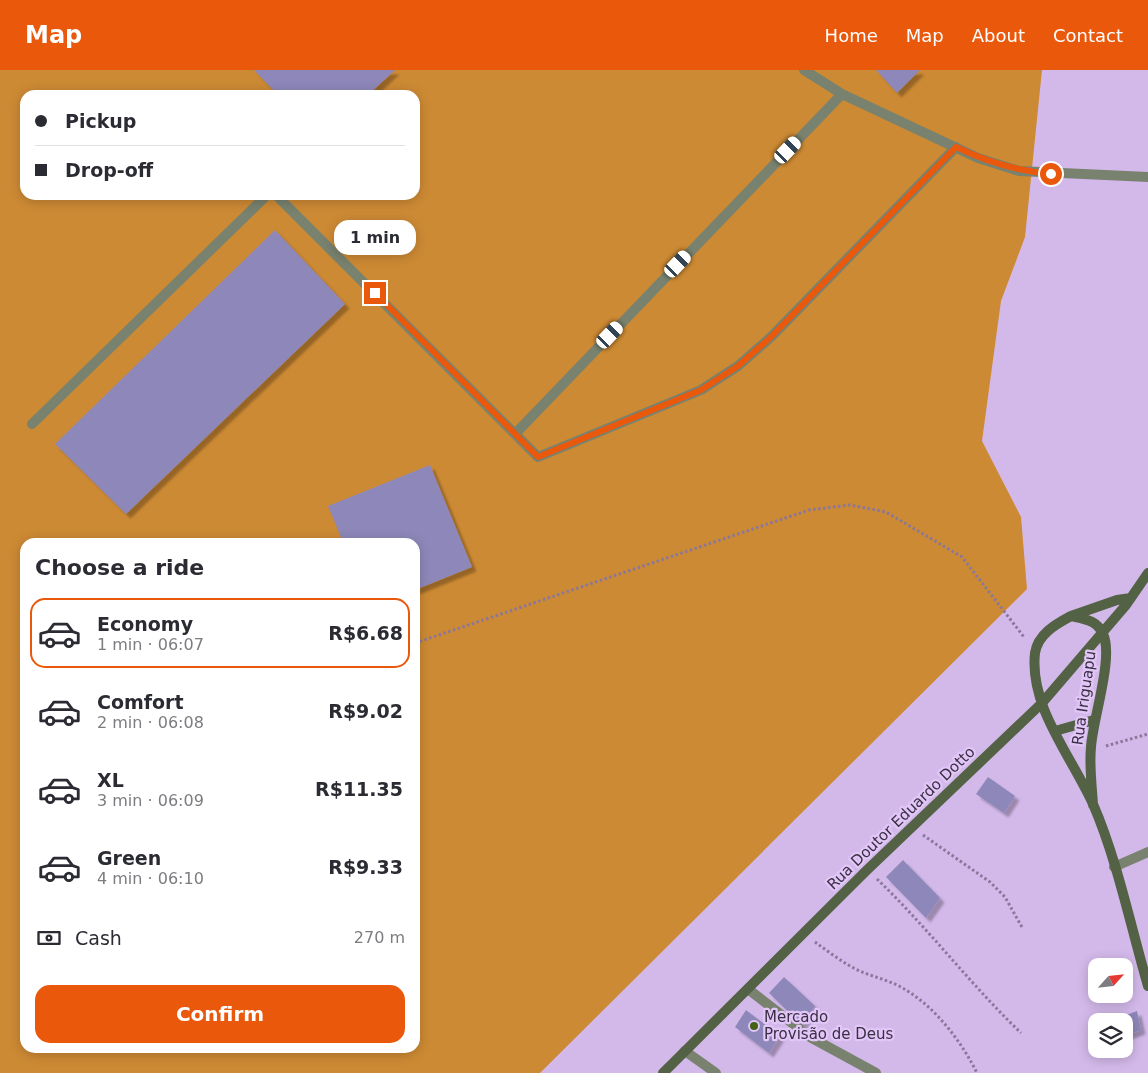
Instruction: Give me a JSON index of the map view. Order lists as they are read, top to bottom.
{
  "streets": {
    "main road": ["Rua Iriguapu", "Rua Doutor Eduardo Dotto"]
  },
  "crossings": [
    ["Rua Iriguapu", "Rua Doutor Eduardo Dotto"]
  ],
  "places": ["Mercado Provisão de Deus"],
  "north": "top right",
  "page": {
    "header": "Map",
    "nav": [
      "Home",
      "Map",
      "About",
      "Contact"
    ],
    "banner": ["Pickup", "Drop-off"],
    "bubble": "1 min",
    "heading": "Choose a ride",
    "list": [
      {
        "name": "Economy",
        "note": "1 min · 06:07",
        "value": "R$6.68"
      },
      {
        "name": "Comfort",
        "note": "2 min · 06:08",
        "value": "R$9.02"
      },
      {
        "name": "XL",
        "note": "3 min · 06:09",
        "value": "R$11.35"
      },
      {
        "name": "Green",
        "note": "4 min · 06:10",
        "value": "R$9.33"
      }
    ],
    "pay": ["Cash", "270 m"],
    "buttons": "Confirm"
  }
}
